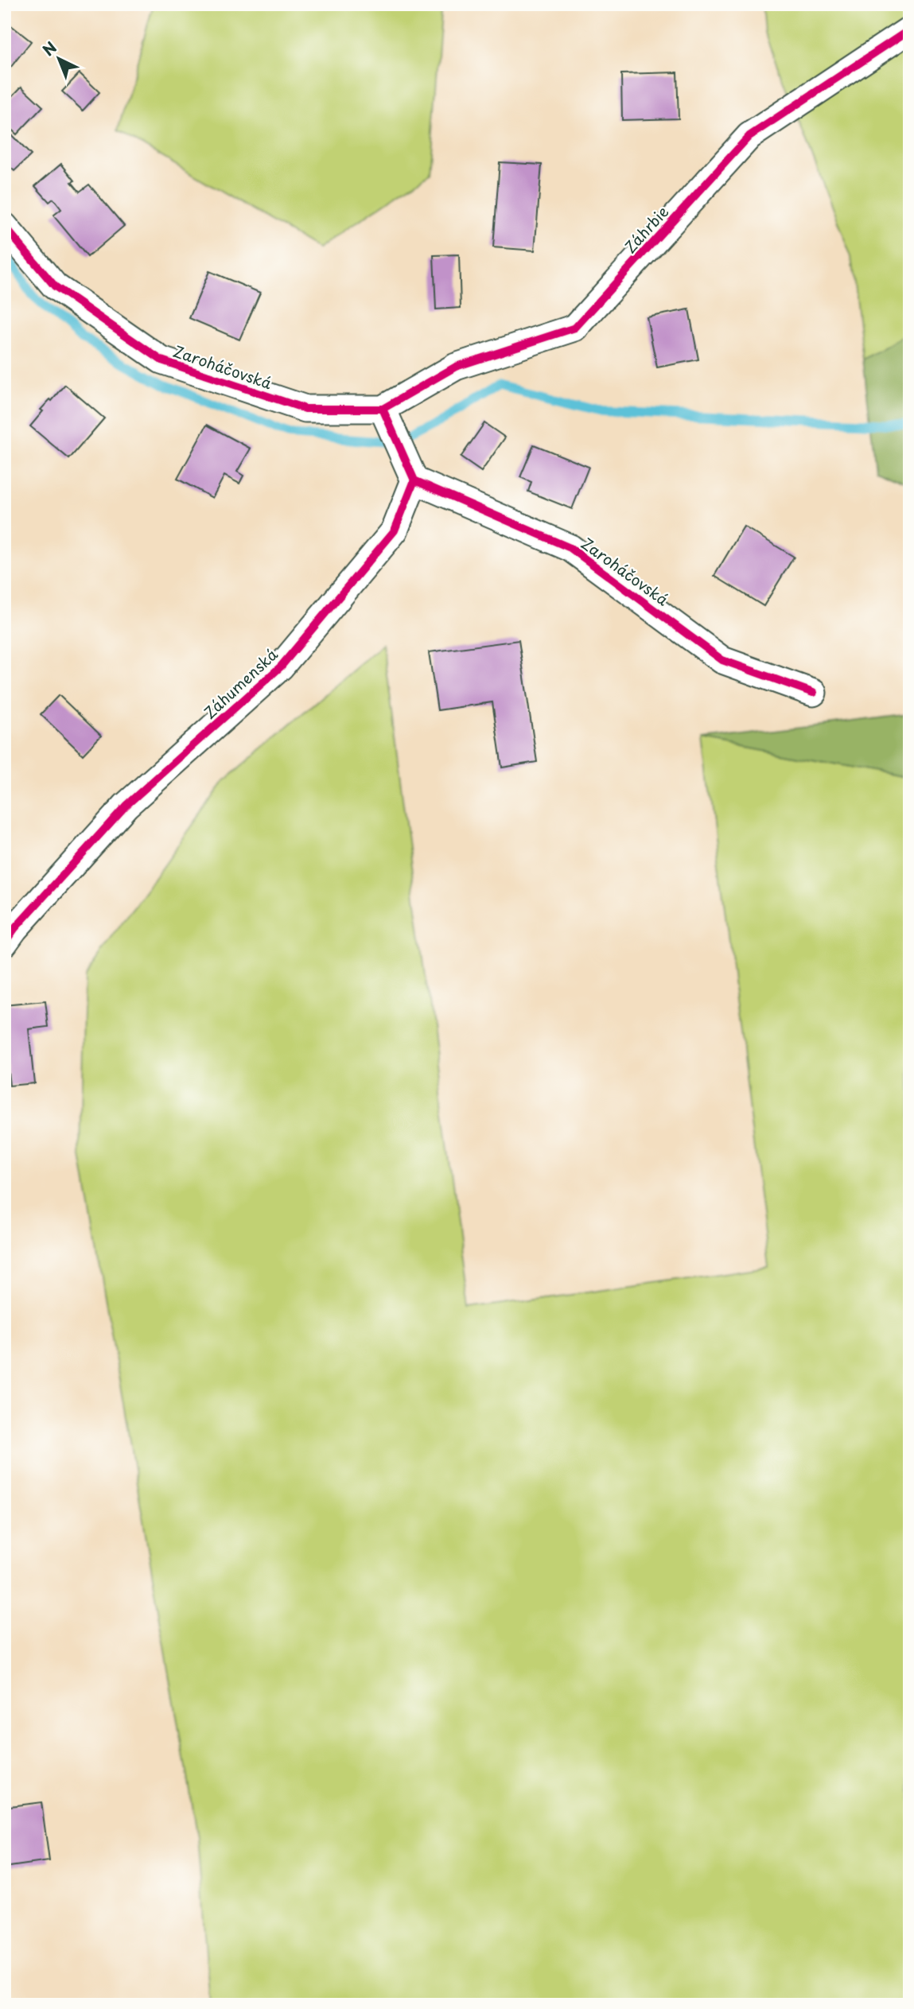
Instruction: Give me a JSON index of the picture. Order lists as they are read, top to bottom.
{
  "streets": {
    "street": ["Záhrbie", "Zaroháčovská", "Záhumenská"]
  },
  "crossings": [
    ["Záhrbie", "Zaroháčovská"],
    ["Zaroháčovská", "Záhumenská"]
  ],
  "north": "top left"
}
